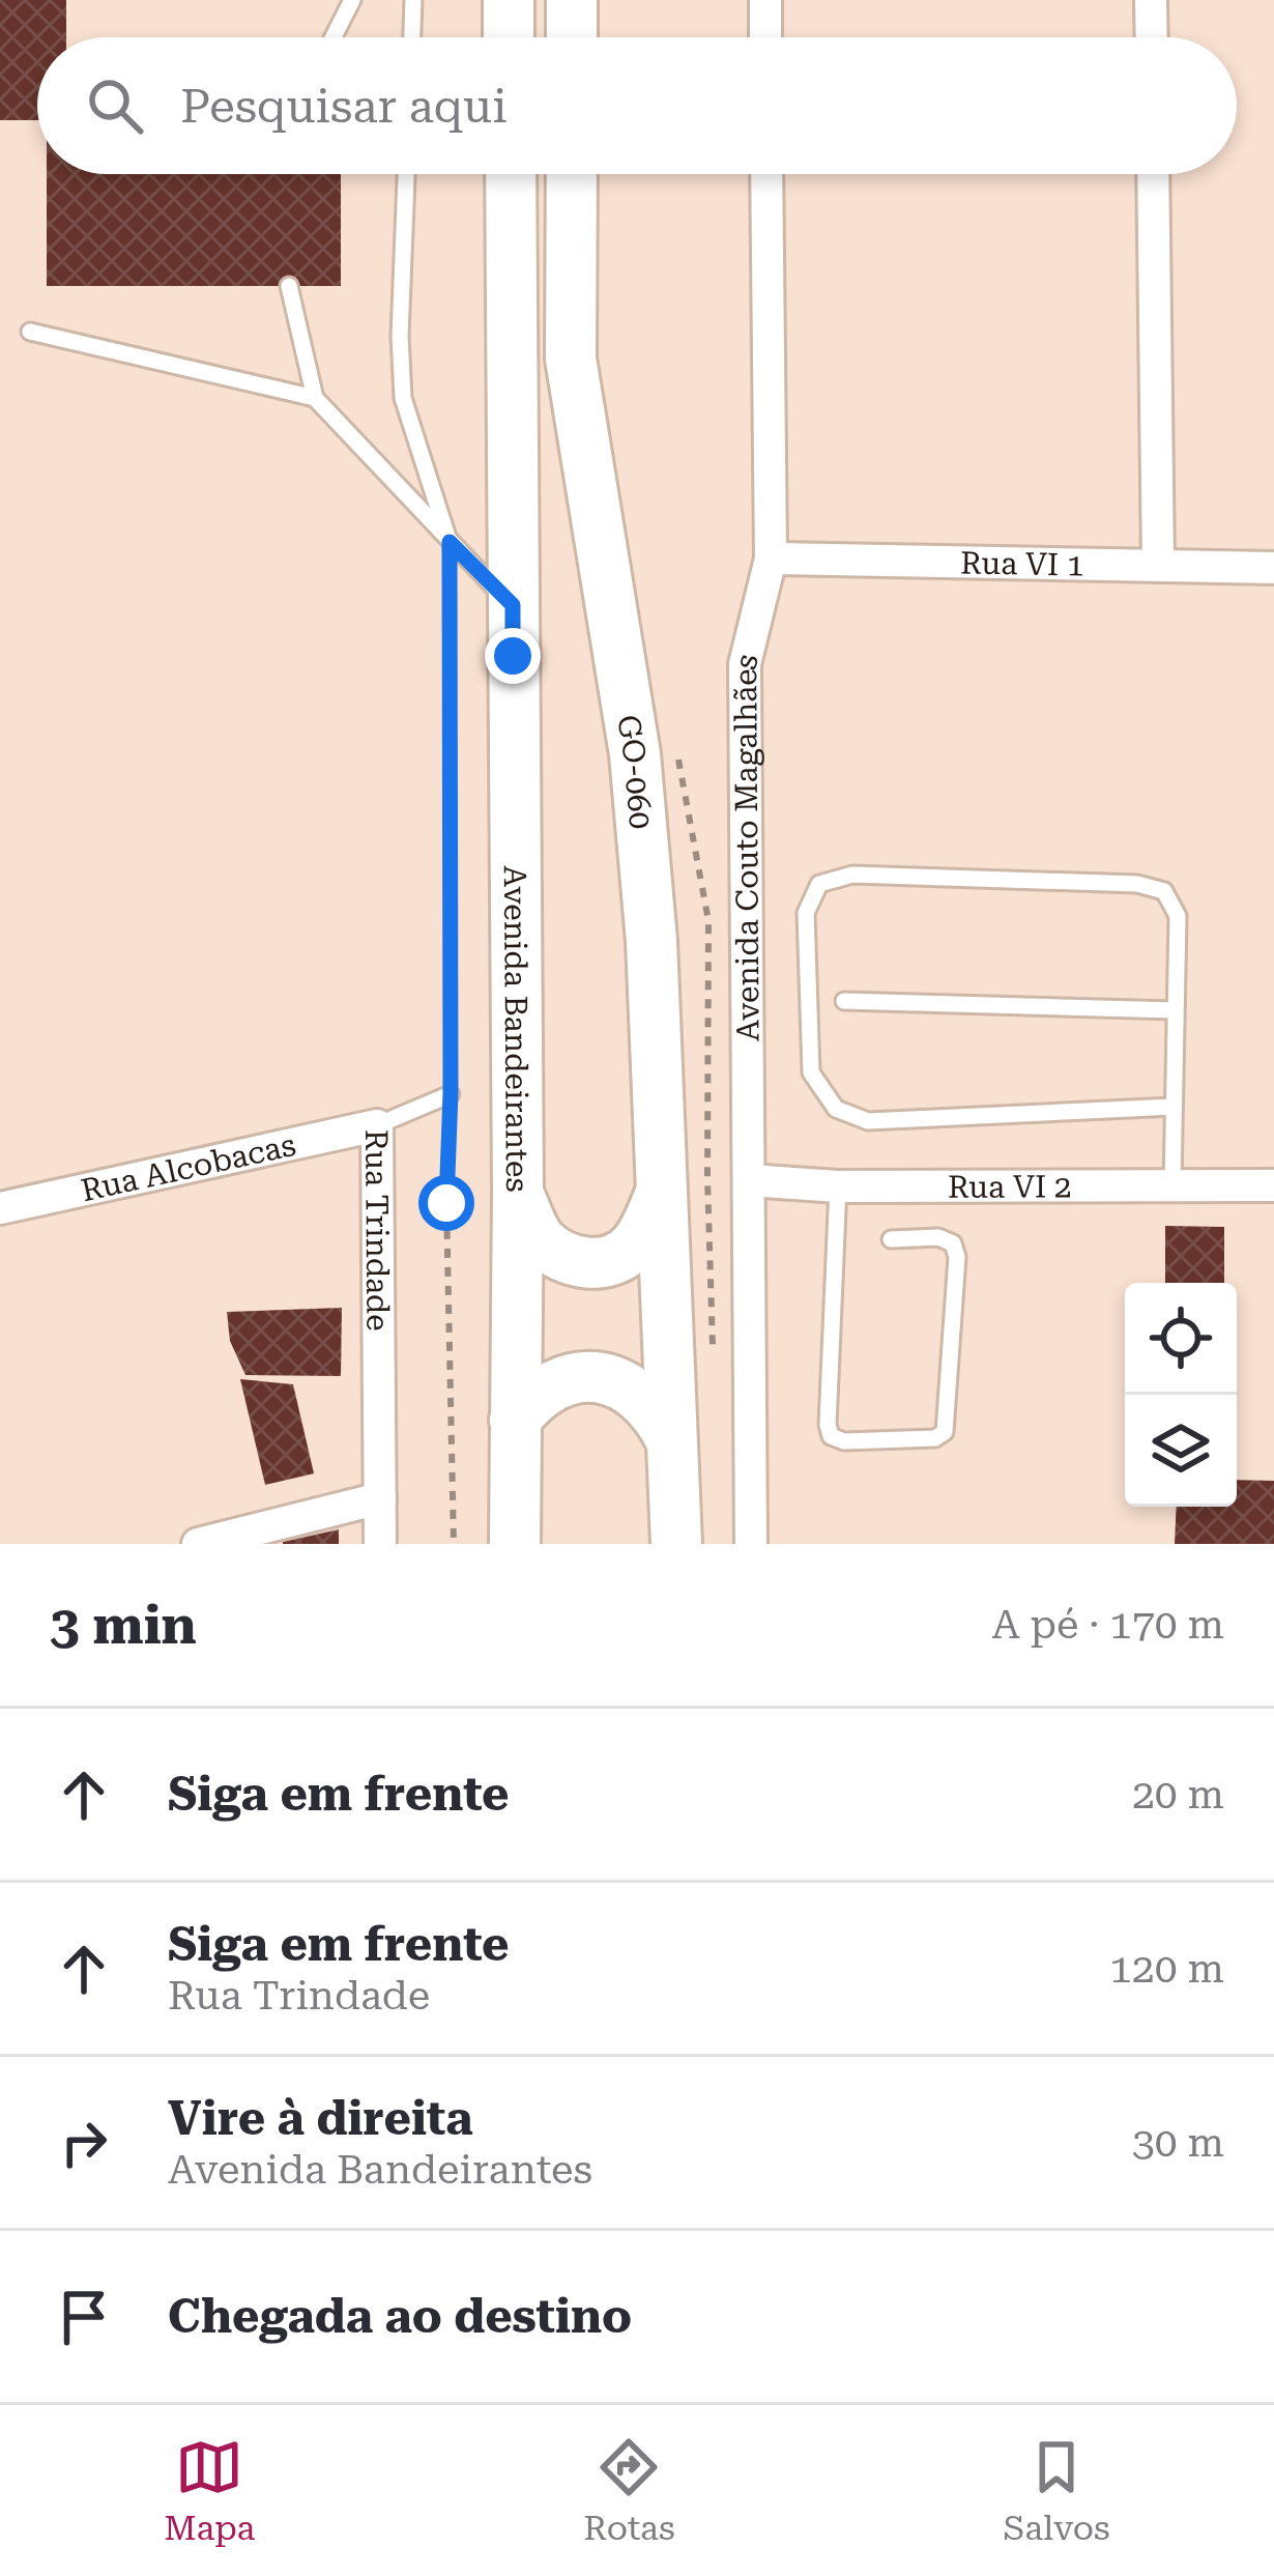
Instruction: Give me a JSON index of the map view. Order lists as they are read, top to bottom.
{
  "streets": {
    "main road": ["GO-060", "Avenida Bandeirantes"],
    "street": [
      "Rua VI 1",
      "Avenida Couto Magalhães",
      "Rua Alcobacas",
      "Rua VI 2",
      "Rua Trindade"
    ]
  },
  "crossings": [
    ["Rua VI 1", "Avenida Couto Magalhães"],
    ["Avenida Couto Magalhães", "Rua VI 2"],
    ["Rua Alcobacas", "Rua Trindade"]
  ],
  "page": {
    "search": "Pesquisar aqui",
    "heading": ["3 min", "A pé · 170 m"],
    "list": [
      ["Siga em frente", "20 m"],
      ["Siga em frente", "Rua Trindade", "120 m"],
      ["Vire à direita", "Avenida Bandeirantes", "30 m"],
      "Chegada ao destino"
    ],
    "nav": ["Mapa", "Rotas", "Salvos"]
  }
}
